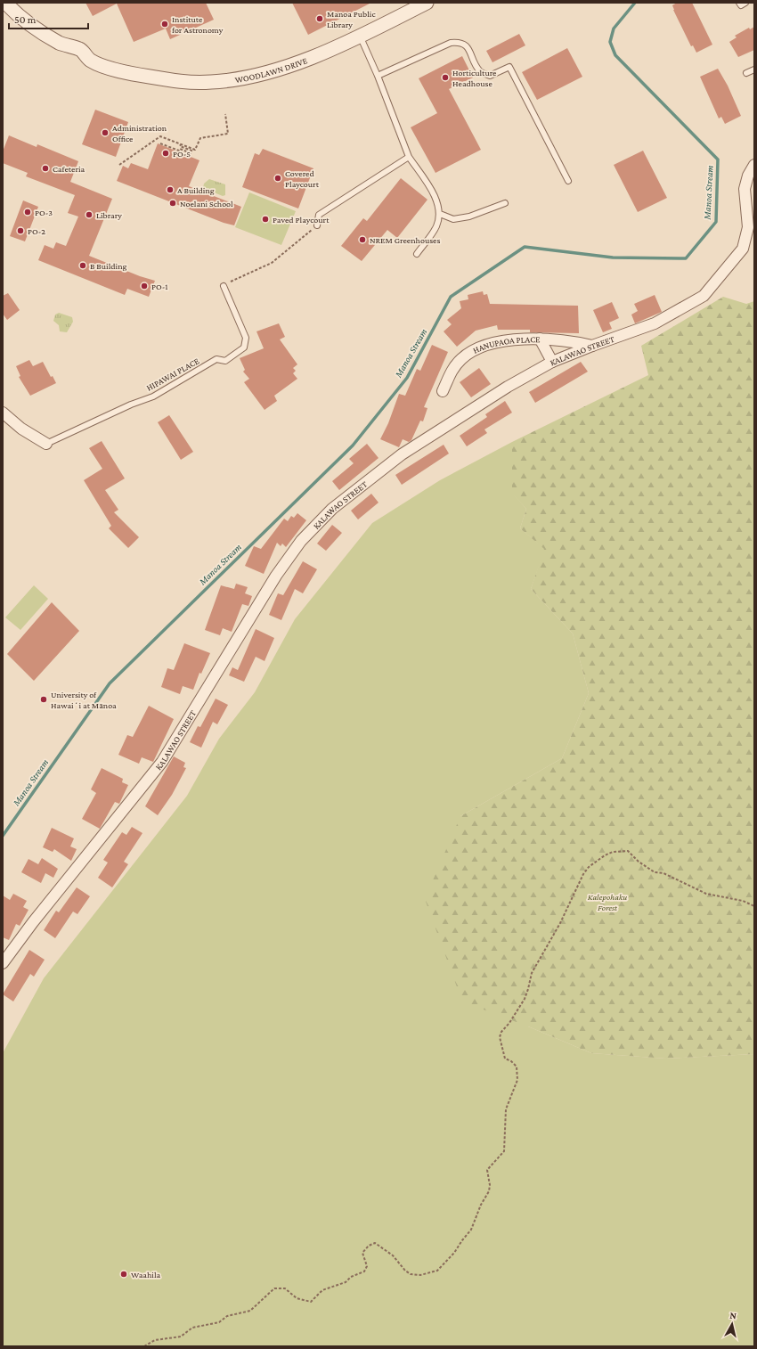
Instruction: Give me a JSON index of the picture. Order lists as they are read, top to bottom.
{
  "streets": {
    "street": ["WOODLAWN DRIVE", "HANUPAOA PLACE", "KALAWAO STREET"],
    "lane": ["HIPAWAI PLACE"]
  },
  "crossings": [
    ["HANUPAOA PLACE", "KALAWAO STREET"]
  ],
  "water": ["Manoa Stream"],
  "parks": ["Kalepohaku Forest"],
  "places": [
    "Manoa Public Library",
    "Institute for Astronomy",
    "Horticulture Headhouse",
    "Administration Office",
    "PO-5",
    "Cafeteria",
    "Covered Playcourt",
    "A Building",
    "Noelani School",
    "PO-3",
    "Library",
    "Paved Playcourt",
    "PO-2",
    "NREM Greenhouses",
    "B Building",
    "PO-1",
    "University of Hawaiʻi at Mānoa",
    "Waahila"
  ],
  "scale_bar": "50 m",
  "north": "top"
}
